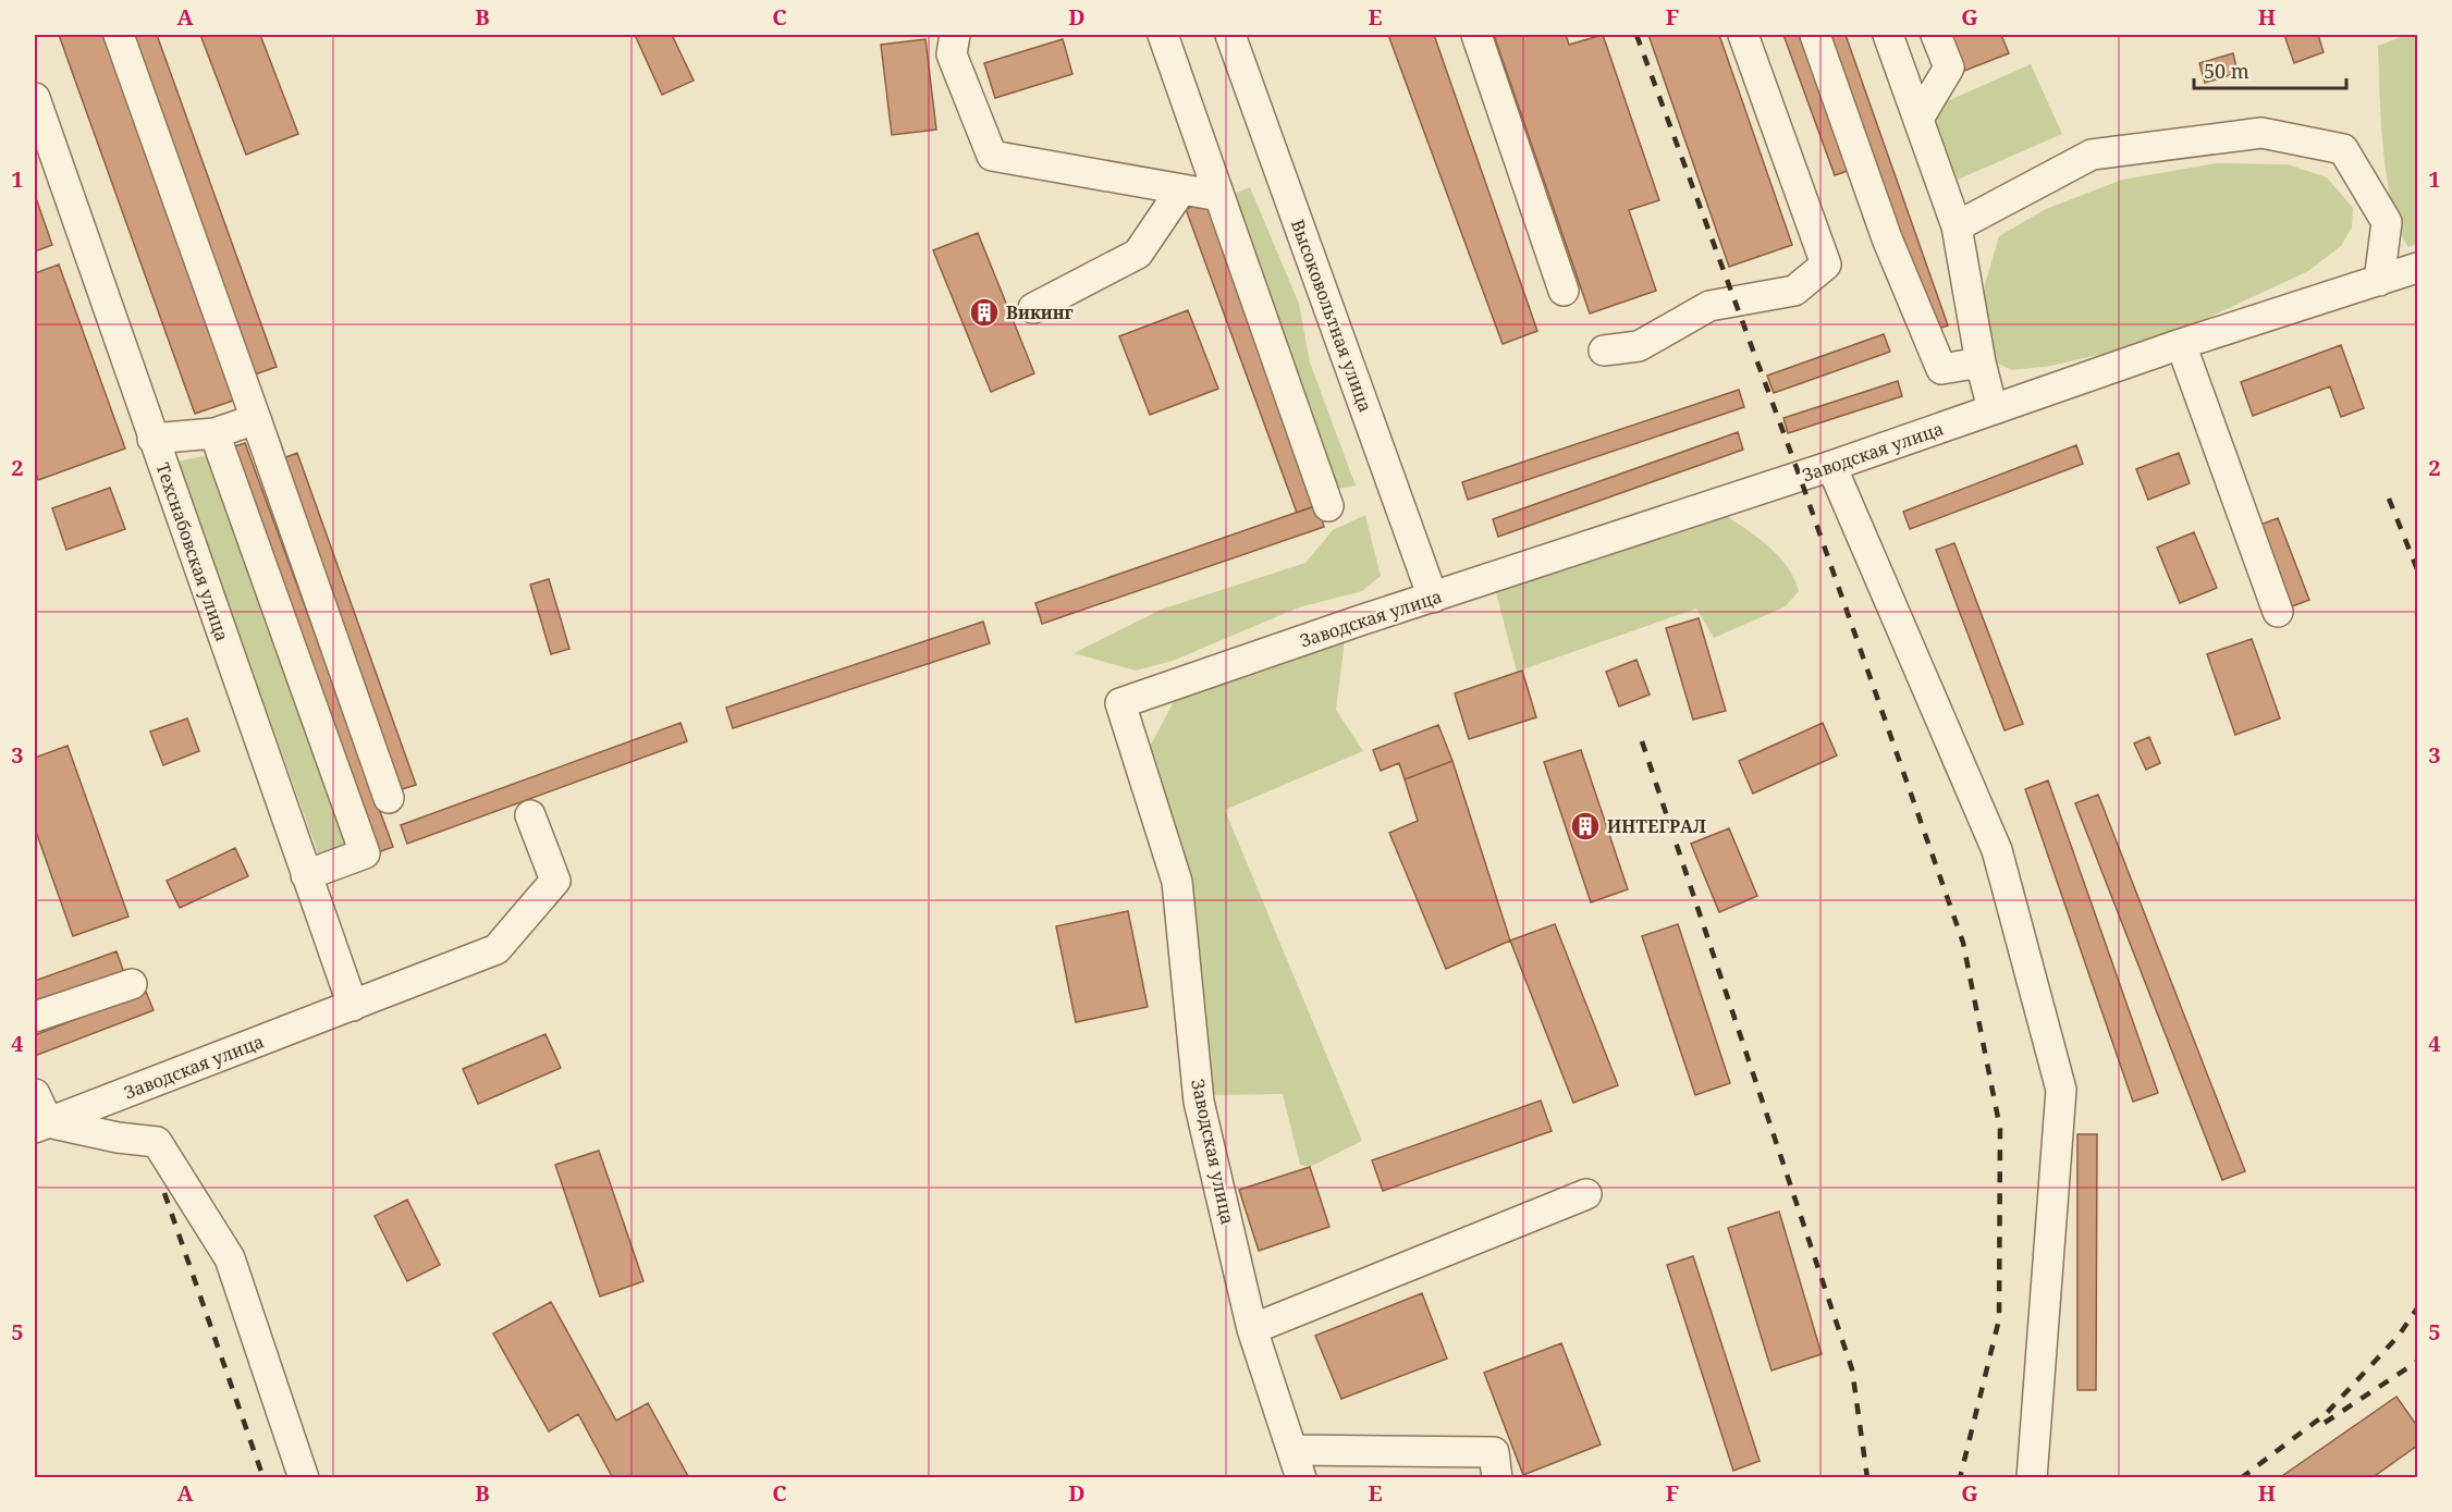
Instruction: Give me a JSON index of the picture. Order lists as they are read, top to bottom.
{
  "streets": {
    "street": ["Высоковольтная улица", "Заводская улица", "Техснабовская улица"]
  },
  "crossings": [
    ["Высоковольтная улица", "Заводская улица"],
    ["Заводская улица", "Техснабовская улица"]
  ],
  "places": {
    "building": ["Викинг", "ИНТЕГРАЛ"]
  },
  "scale_bar": "50 m",
  "grid": {
    "columns": [
      "A",
      "B",
      "C",
      "D",
      "E",
      "F",
      "G",
      "H"
    ],
    "rows": [
      "1",
      "2",
      "3",
      "4",
      "5"
    ]
  }
}
